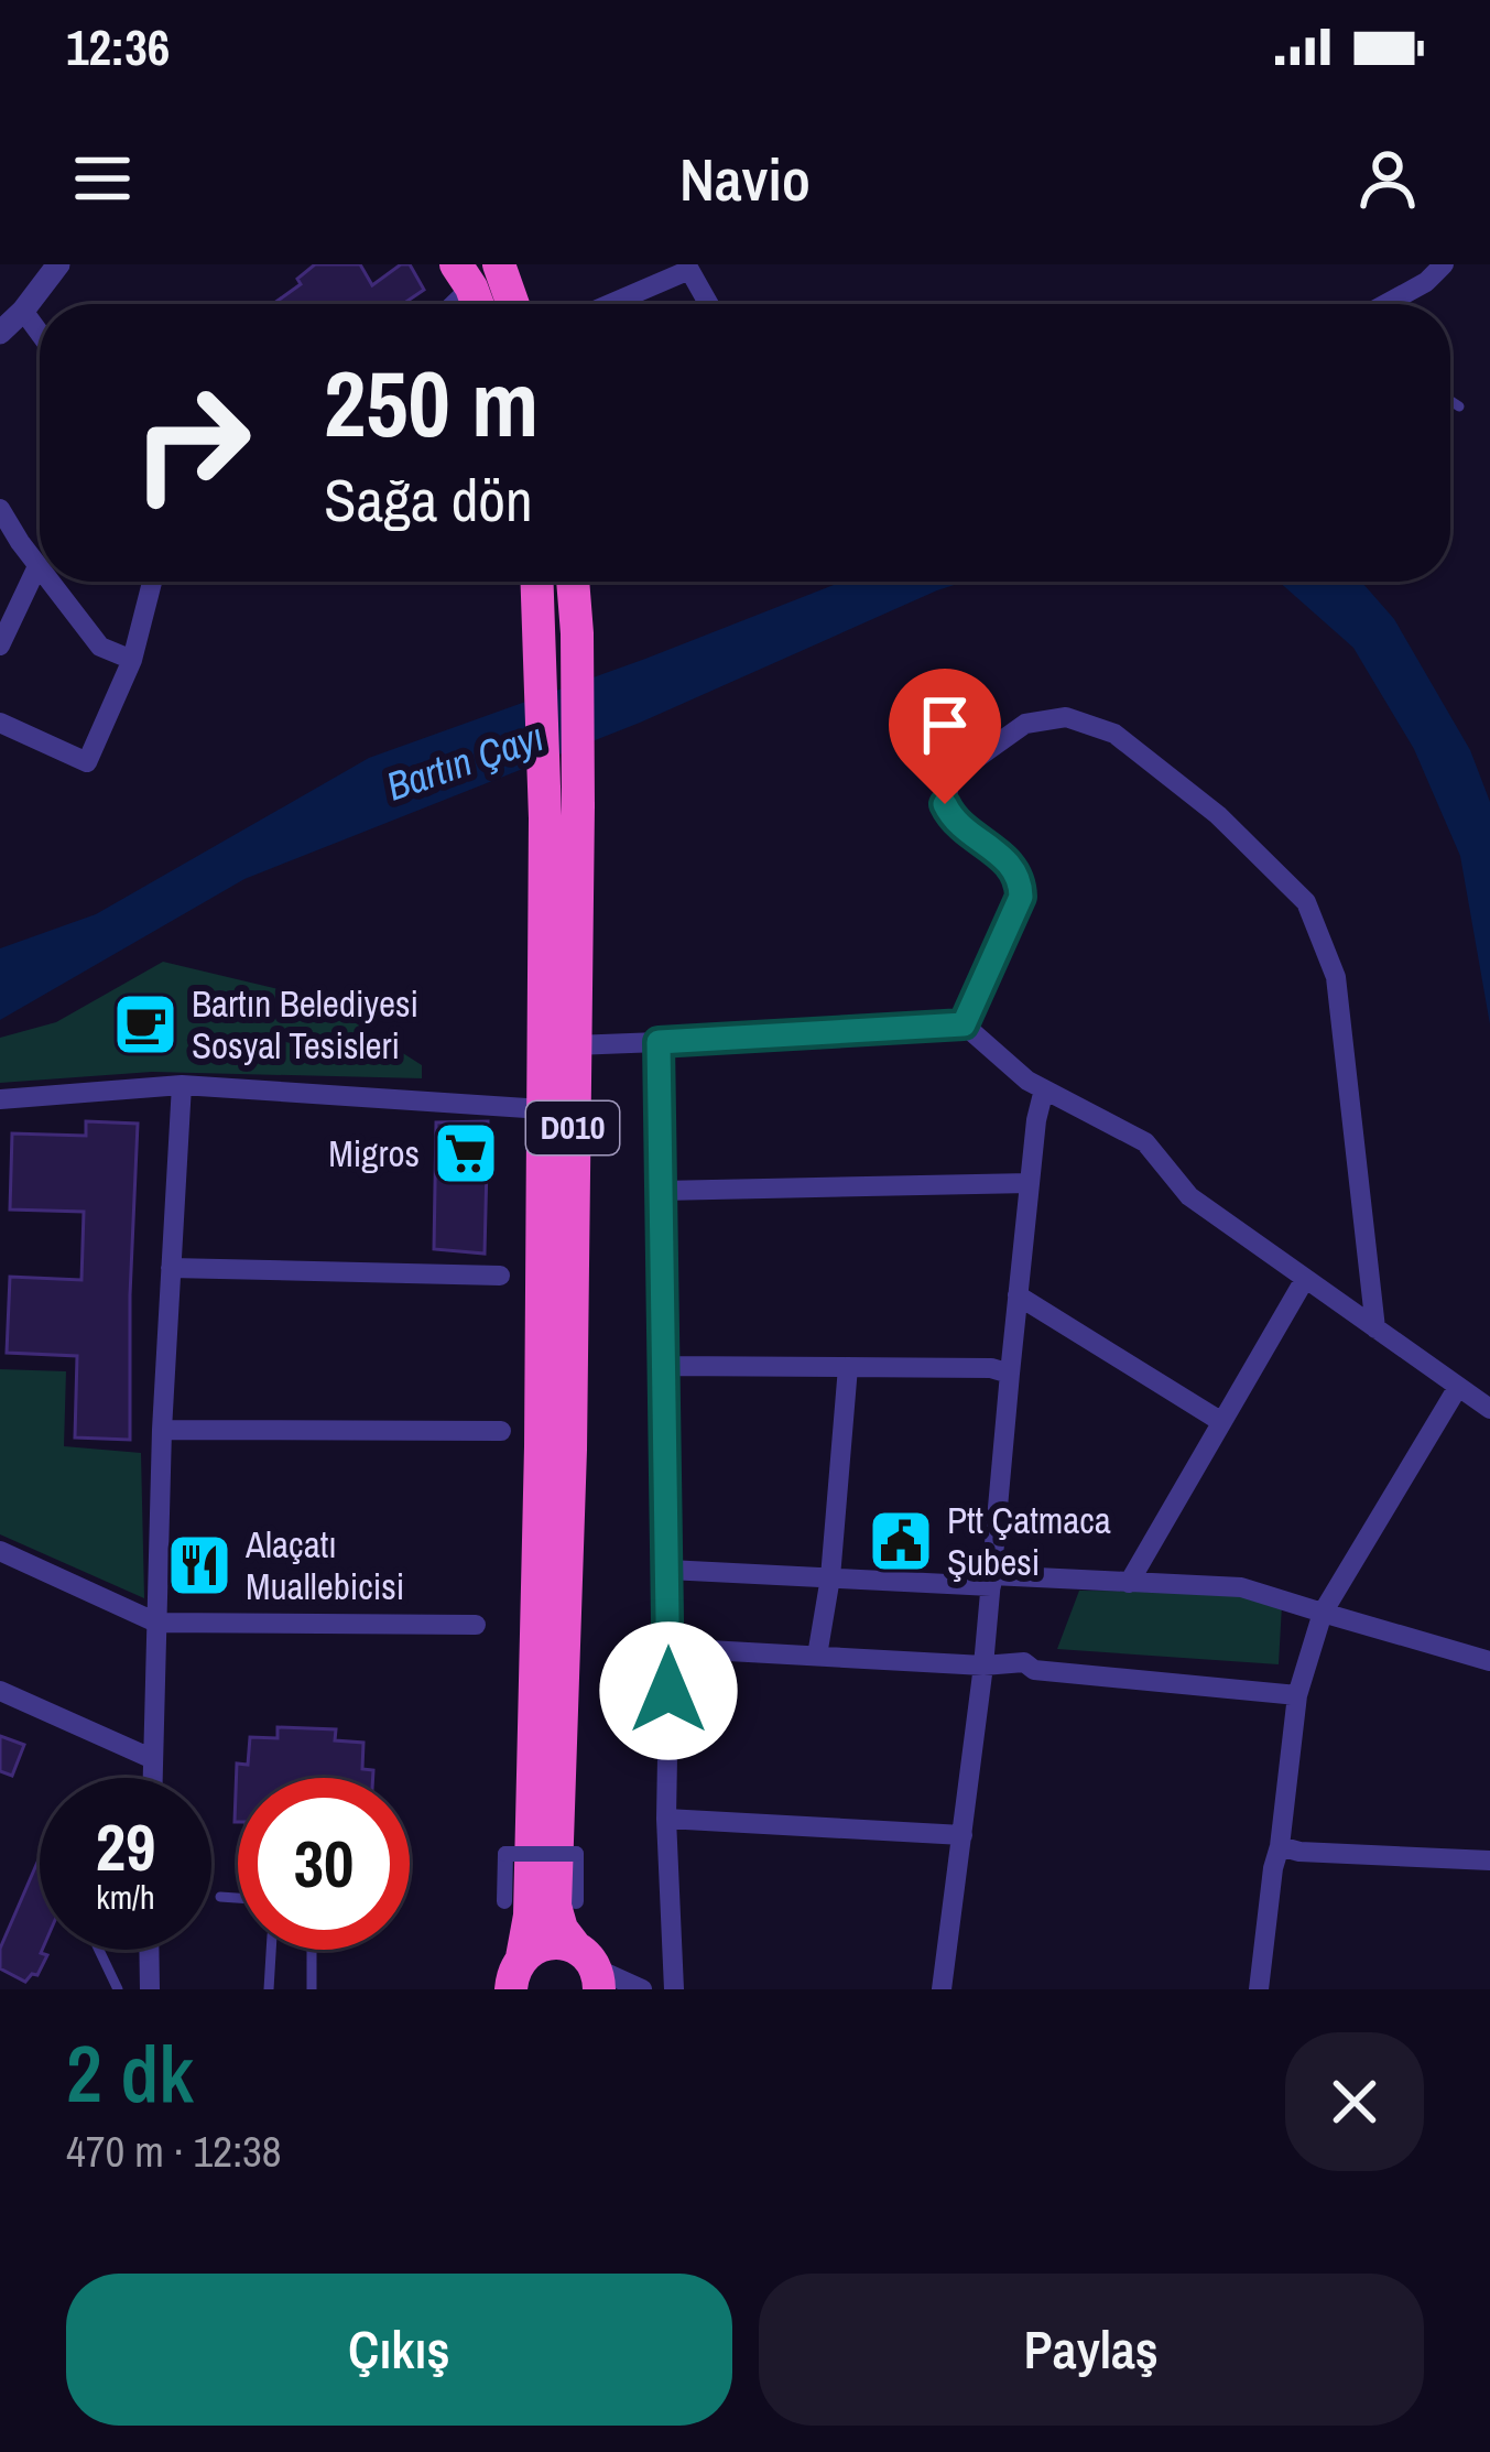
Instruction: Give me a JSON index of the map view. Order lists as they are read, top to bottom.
{
  "streets": {
    "highway": ["D010"]
  },
  "water": ["Bartın Çayı"],
  "places": {
    "cafe": ["Bartın Belediyesi Sosyal Tesisleri"],
    "supermarket": ["Migros"],
    "public building": ["Ptt Çatmaca Şubesi"],
    "restaurant": ["Alaçatı Muallebicisi"]
  },
  "page": {
    "status": "12:36",
    "header": "Navio",
    "turn": ["250 m", "Sağa dön"],
    "speed": "29 km/h",
    "limit": "30",
    "heading": ["2 dk", "470 m · 12:38"],
    "buttons": ["Çıkış", "Paylaş"]
  }
}
